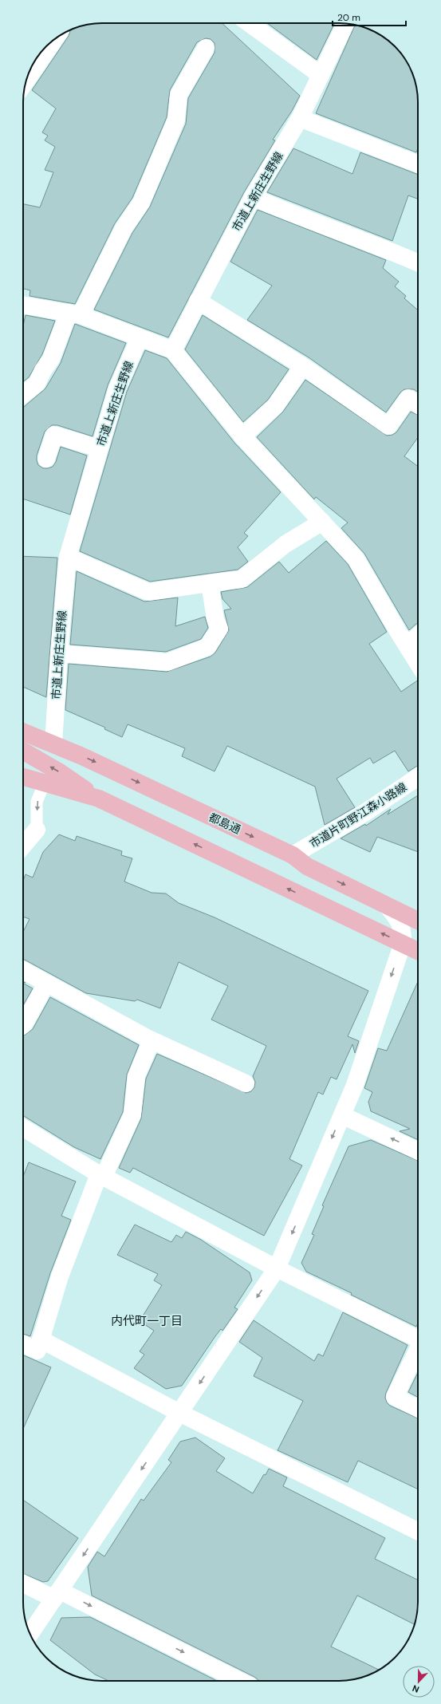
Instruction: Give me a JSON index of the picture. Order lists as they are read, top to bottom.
{
  "streets": {
    "main road": ["都島通"],
    "street": ["市道上新庄生野線", "市道片町野江森小路線"]
  },
  "crossings": [
    ["市道上新庄生野線", "都島通"],
    ["市道片町野江森小路線", "都島通"]
  ],
  "districts": ["内代町一丁目"],
  "scale_bar": "20 m",
  "north": "bottom"
}
